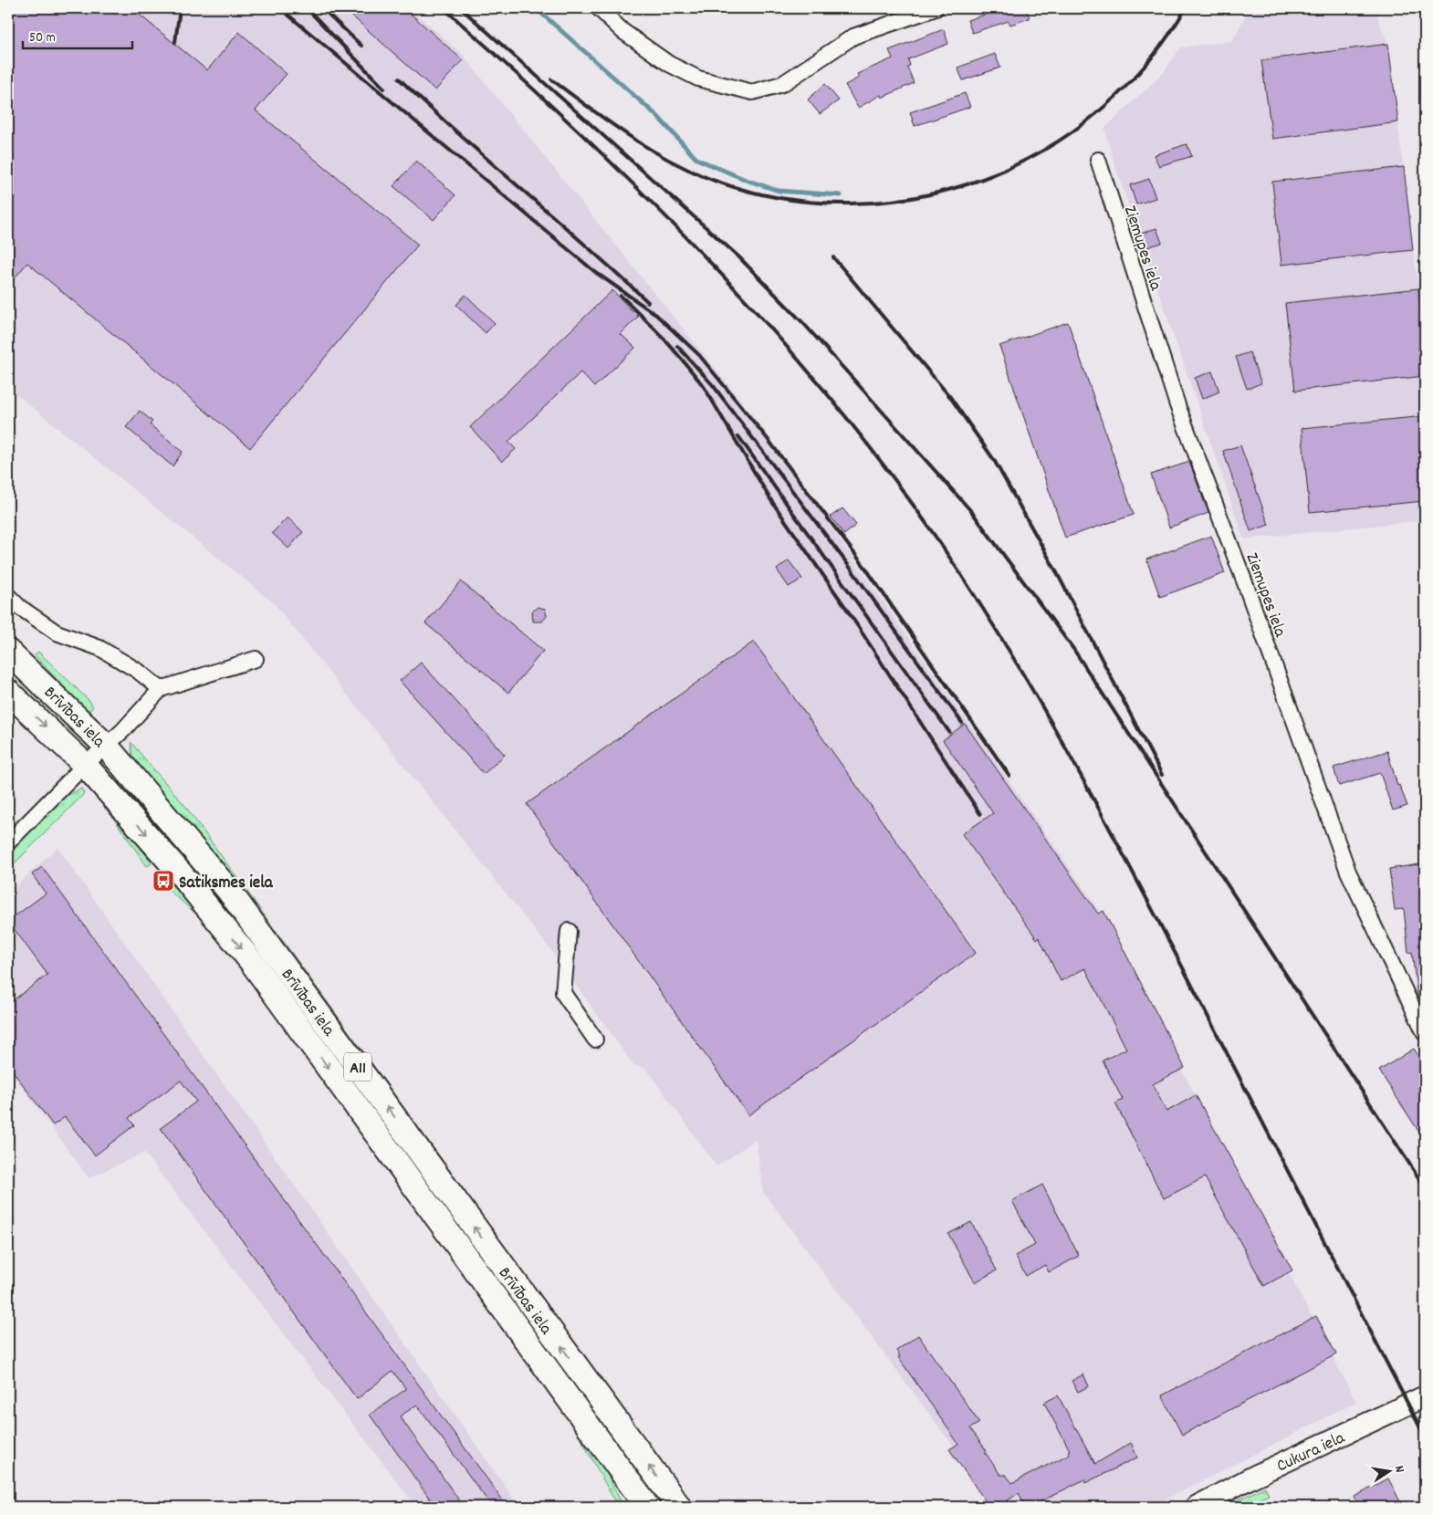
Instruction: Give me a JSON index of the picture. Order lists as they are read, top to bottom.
{
  "streets": {
    "highway": ["Brīvības iela", "A11"],
    "main road": ["Cukura iela"],
    "street": ["Ziemupes iela"]
  },
  "places": {
    "bus stop": ["Satiksmes iela"]
  },
  "scale_bar": "50 m",
  "north": "right"
}
